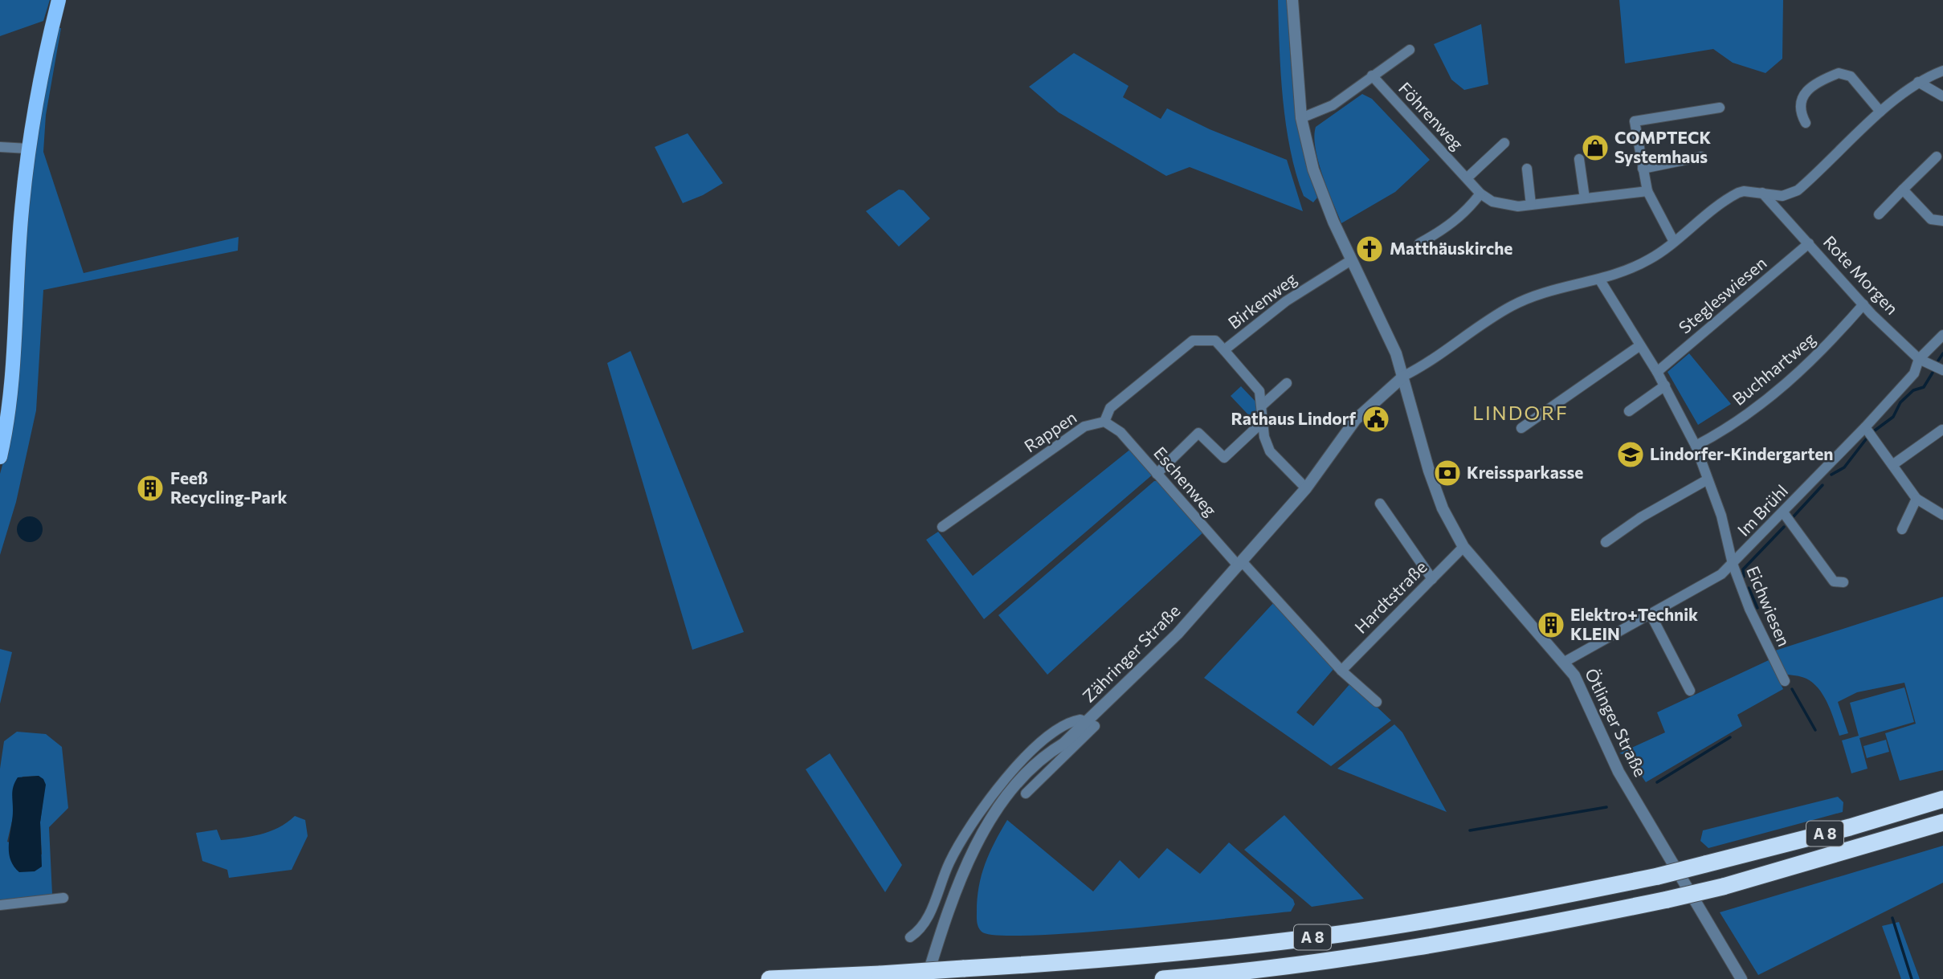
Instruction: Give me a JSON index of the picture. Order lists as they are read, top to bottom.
{
  "streets": {
    "highway": ["A 8"],
    "street": [
      "Föhrenweg",
      "Rote Morgen",
      "Stegleswiesen",
      "Birkenweg",
      "Buchhartweg",
      "Rappen",
      "Eschenweg",
      "Im Brühl",
      "Hardtstraße",
      "Eichwiesen",
      "Zähringer Straße",
      "Ötlinger Straße"
    ]
  },
  "crossings": [
    ["Rote Morgen", "Stegleswiesen"],
    ["Rote Morgen", "Buchhartweg"],
    ["Rote Morgen", "Im Brühl"],
    ["Stegleswiesen", "Eichwiesen"],
    ["Birkenweg", "Rappen"],
    ["Birkenweg", "Zähringer Straße"],
    ["Birkenweg", "Ötlinger Straße"],
    ["Buchhartweg", "Eichwiesen"],
    ["Rappen", "Eschenweg"],
    ["Eschenweg", "Zähringer Straße"],
    ["Im Brühl", "Eichwiesen"],
    ["Im Brühl", "Ötlinger Straße"],
    ["Hardtstraße", "Ötlinger Straße"],
    ["Zähringer Straße", "Ötlinger Straße"]
  ],
  "districts": ["LINDORF"],
  "places": {
    "shop": ["COMPTECK Systemhaus"],
    "church": ["Matthäuskirche"],
    "public building": ["Rathaus Lindorf"],
    "school or university": ["Lindorfer-Kindergarten"],
    "bank": ["Kreissparkasse"],
    "building": ["Feeß Recycling-Park", "Elektro+Technik KLEIN"]
  }
}
